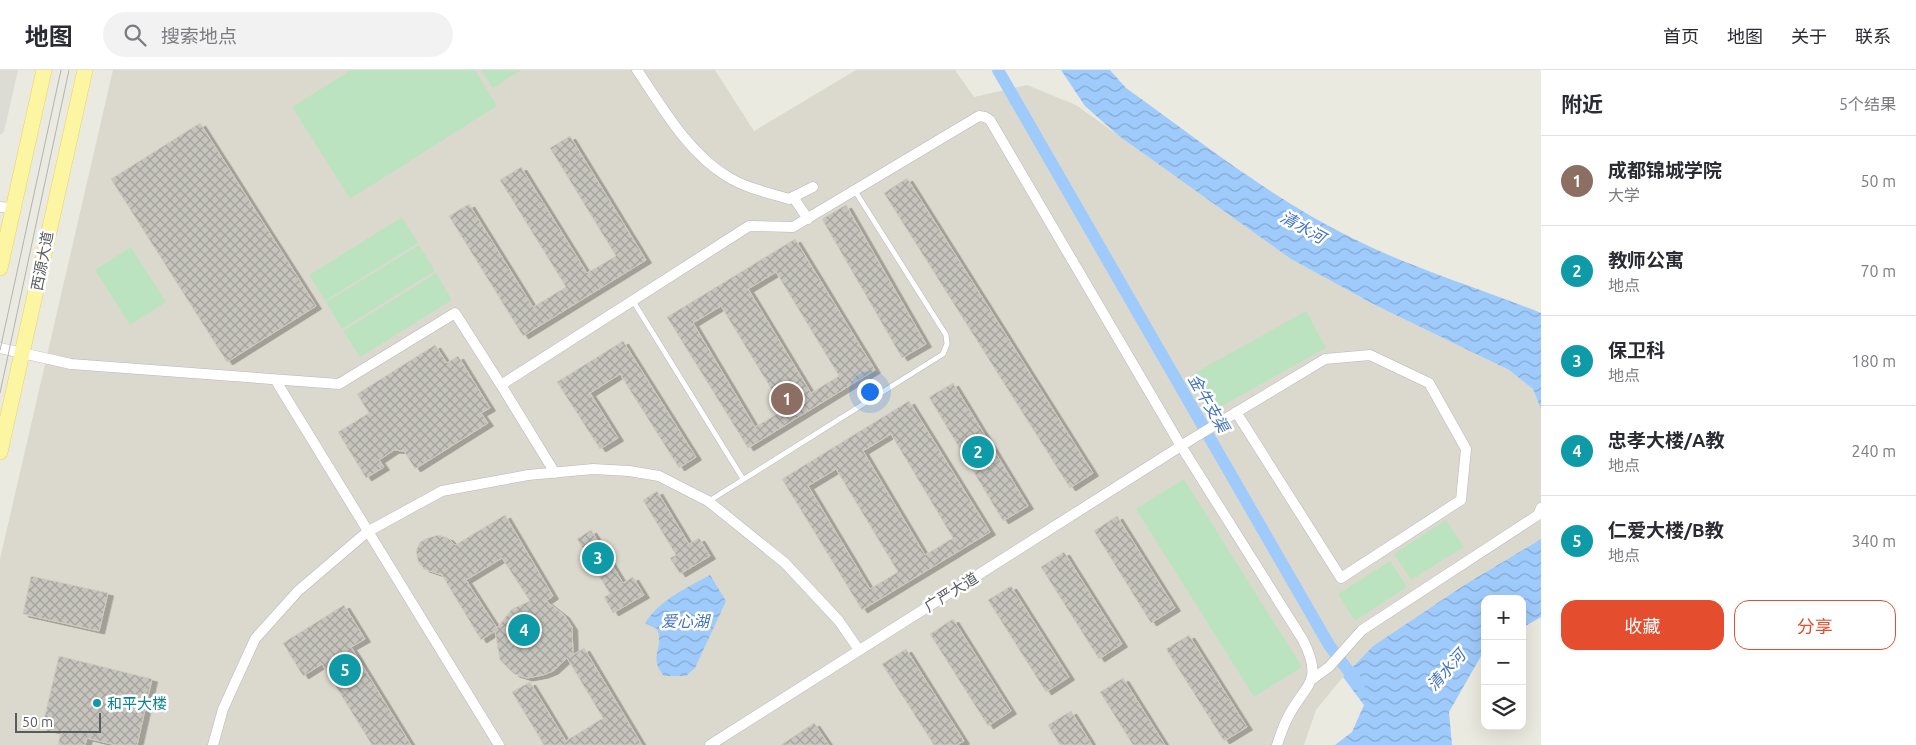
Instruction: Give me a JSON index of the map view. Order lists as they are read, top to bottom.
{
  "streets": {
    "main road": ["西源大道"],
    "street": ["广严大道"]
  },
  "water": ["清水河", "金牛支渠", "爱心湖"],
  "places": ["和平大楼"],
  "scale_bar": "50 m",
  "page": {
    "header": "地图",
    "search": "搜索地点",
    "nav": [
      "首页",
      "地图",
      "关于",
      "联系"
    ],
    "heading": ["附近", "5个结果"],
    "list": [
      {
        "mark": "1",
        "name": "成都锦城学院",
        "note": "大学",
        "value": "50 m"
      },
      {
        "mark": "2",
        "name": "教师公寓",
        "note": "地点",
        "value": "70 m"
      },
      {
        "mark": "3",
        "name": "保卫科",
        "note": "地点",
        "value": "180 m"
      },
      {
        "mark": "4",
        "name": "忠孝大楼/A教",
        "note": "地点",
        "value": "240 m"
      },
      {
        "mark": "5",
        "name": "仁爱大楼/B教",
        "note": "地点",
        "value": "340 m"
      }
    ],
    "pins": [
      "1",
      "2",
      "3",
      "4",
      "5"
    ],
    "buttons": ["收藏", "分享"],
    "map_buttons": ["+", "−"],
    "scale": "50 m"
  }
}
